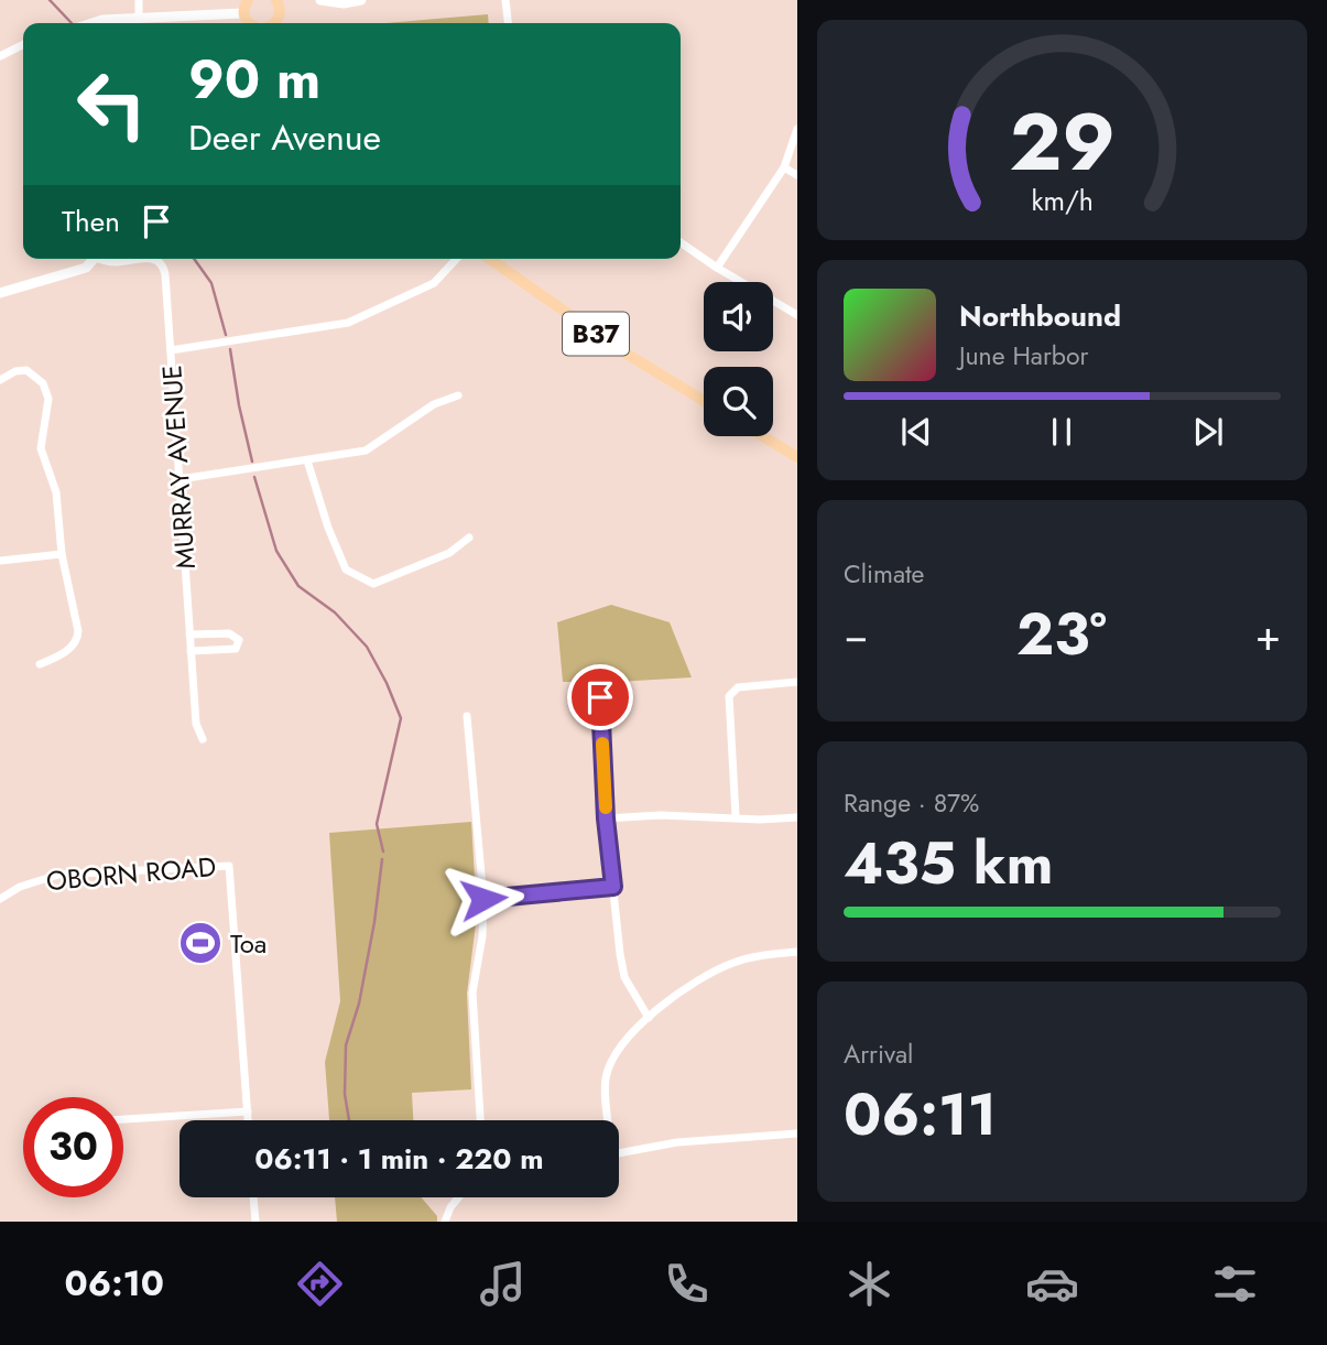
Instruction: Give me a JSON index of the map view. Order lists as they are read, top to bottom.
{
  "streets": {
    "main road": ["B37"],
    "street": ["MURRAY AVENUE", "OBORN ROAD"]
  },
  "places": {
    "sports": ["Toa"]
  },
  "page": {
    "turn": ["90 m", "Deer Avenue"],
    "then": "Then",
    "song": ["Northbound", "June Harbor"],
    "tile": [
      "Climate",
      ["Range · 87%", "435 km"],
      ["Arrival", "06:11"]
    ],
    "heat": ["−", "23°", "+"],
    "limit": "30",
    "trip": "06:11 · 1 min · 220 m",
    "tabs": "06:10",
    "gauge": ["29", "km/h"]
  }
}
